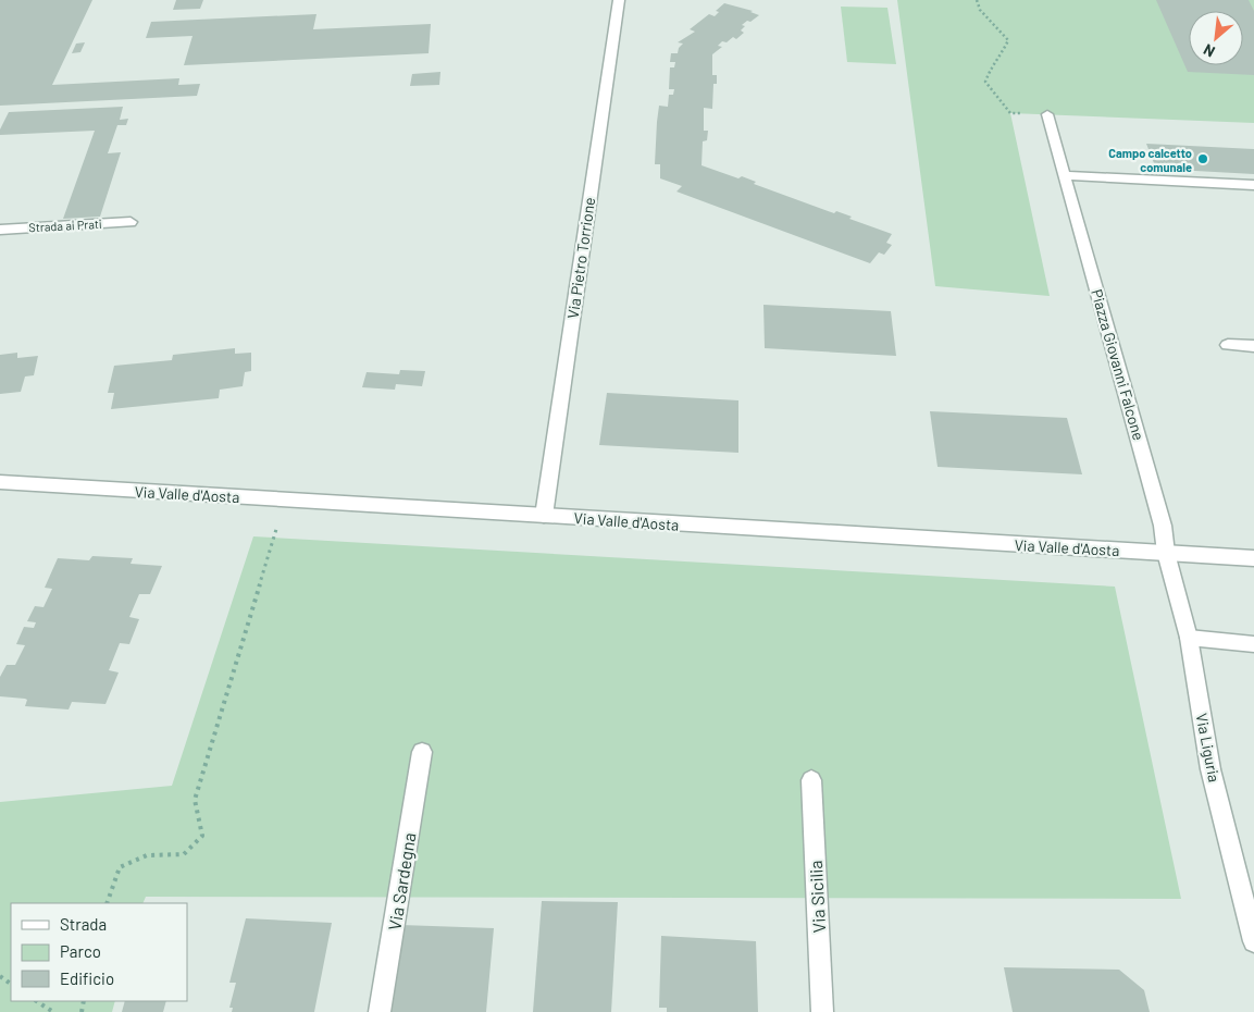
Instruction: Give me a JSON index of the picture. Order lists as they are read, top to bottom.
{
  "streets": {
    "street": [
      "Strada ai Prati",
      "Via Pietro Torrione",
      "Piazza Giovanni Falcone",
      "Via Valle d'Aosta",
      "Via Liguria",
      "Via Sardegna",
      "Via Sicilia"
    ]
  },
  "crossings": [
    ["Via Pietro Torrione", "Via Valle d'Aosta"],
    ["Piazza Giovanni Falcone", "Via Valle d'Aosta"],
    ["Piazza Giovanni Falcone", "Via Liguria"],
    ["Via Valle d'Aosta", "Via Liguria"]
  ],
  "places": ["Campo calcetto comunale"],
  "legend": ["Strada", "Parco", "Edificio"],
  "north": "bottom left"
}
